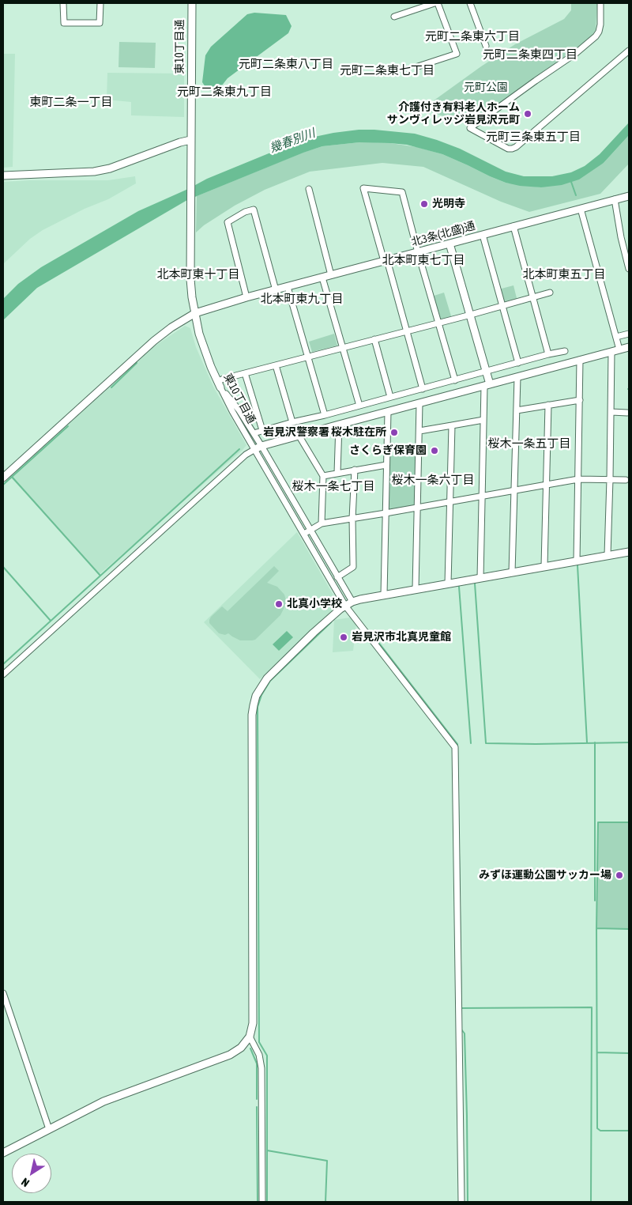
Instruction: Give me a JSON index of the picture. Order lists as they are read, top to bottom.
{
  "streets": {
    "street": ["東10丁目通", "北3条(北盛)通"]
  },
  "crossings": [
    ["東10丁目通", "北3条(北盛)通"]
  ],
  "districts": [
    "元町二条東六丁目",
    "元町二条東四丁目",
    "元町二条東八丁目",
    "元町二条東七丁目",
    "元町二条東九丁目",
    "東町二条一丁目",
    "元町三条東五丁目",
    "北本町東七丁目",
    "北本町東十丁目",
    "北本町東五丁目",
    "北本町東九丁目",
    "桜木一条五丁目",
    "桜木一条六丁目",
    "桜木一条七丁目"
  ],
  "water": ["幾春別川"],
  "parks": ["元町公園"],
  "places": [
    "介護付き有料老人ホーム サンヴィレッジ岩見沢元町",
    "光明寺",
    "岩見沢警察署 桜木駐在所",
    "さくらぎ保育園",
    "北真小学校",
    "岩見沢市北真児童館",
    "みずほ運動公園サッカー場"
  ],
  "north": "bottom left"
}
